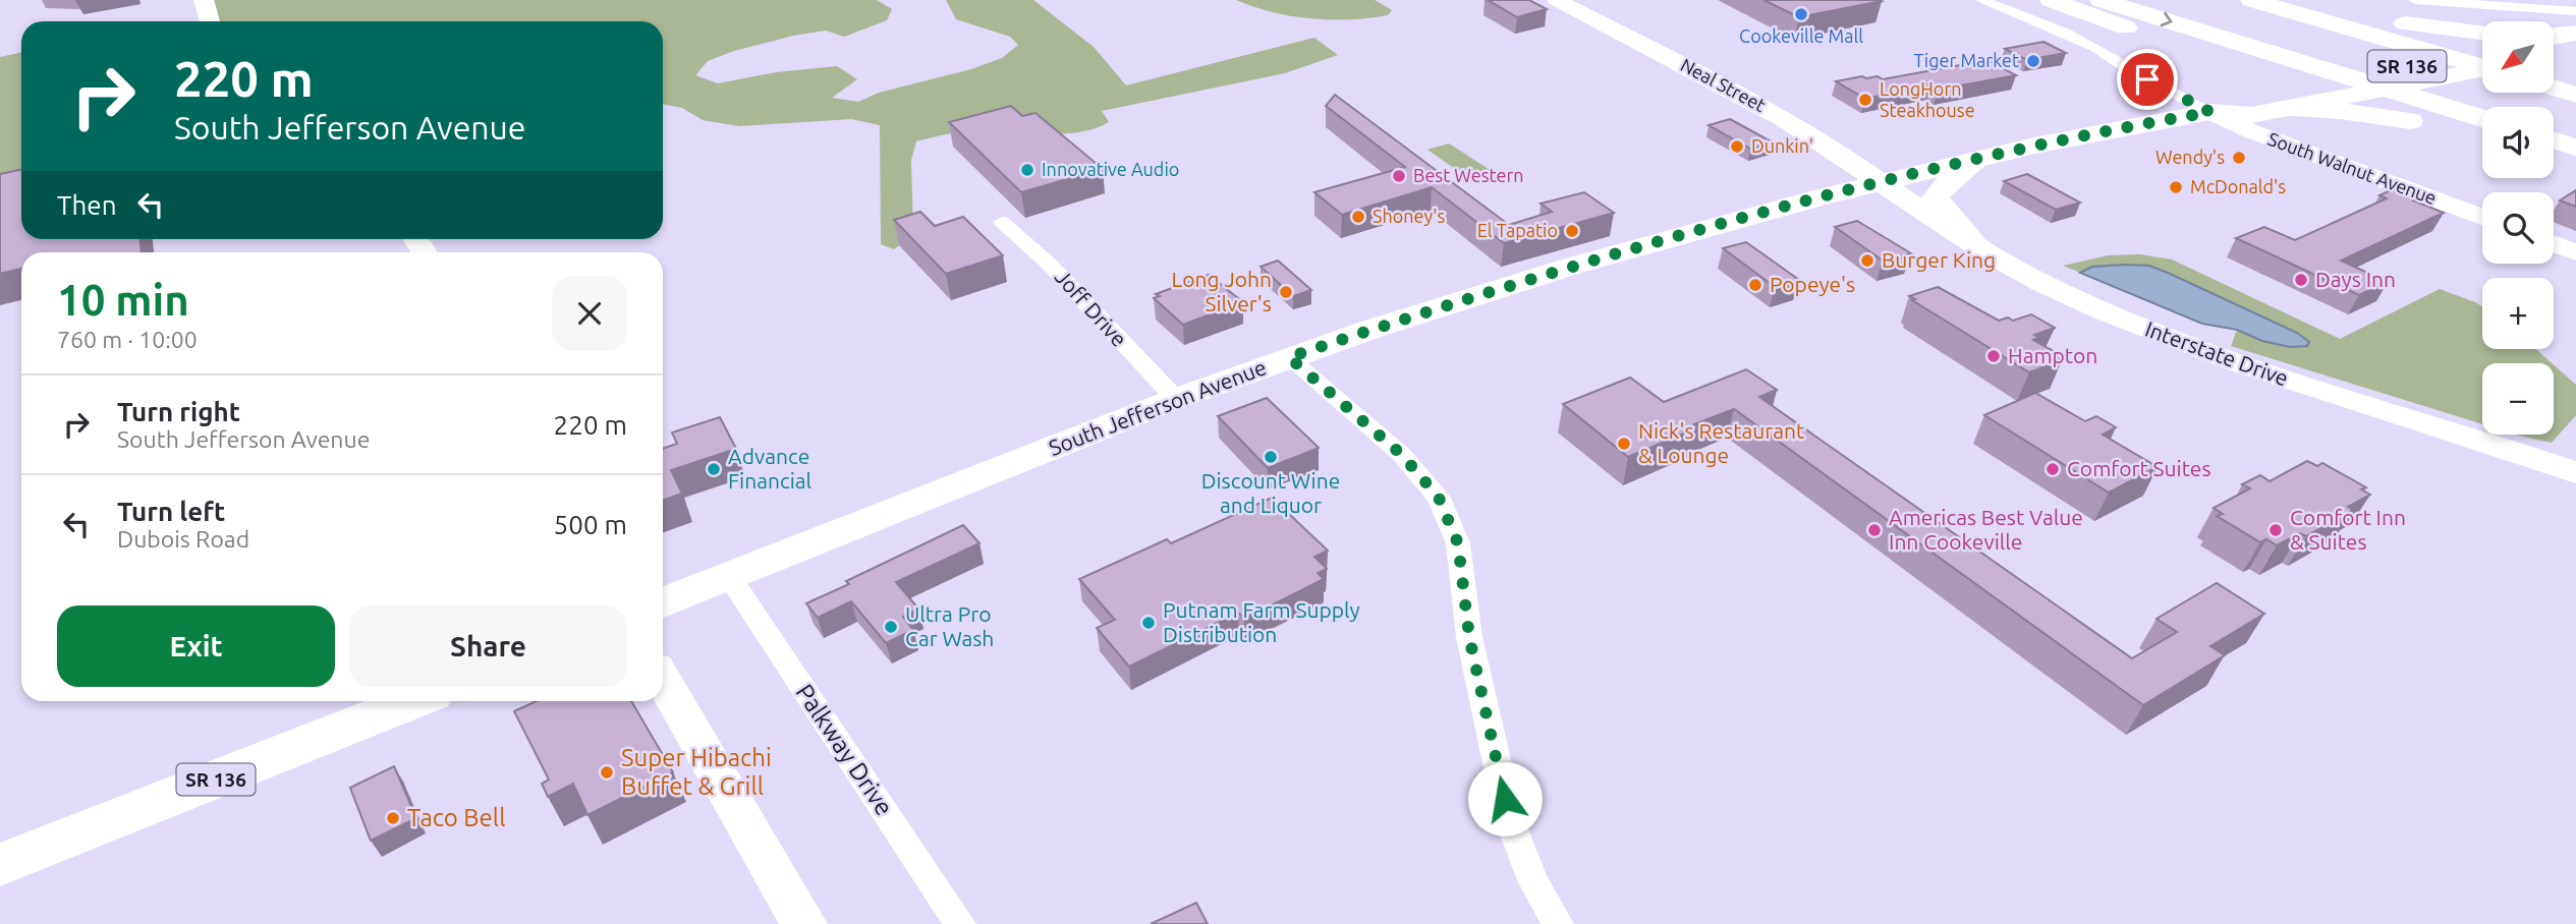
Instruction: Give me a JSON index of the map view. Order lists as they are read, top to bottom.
{
  "streets": {
    "main road": [
      "SR 136",
      "Neal Street",
      "South Walnut Avenue",
      "Interstate Drive",
      "South Jefferson Avenue"
    ],
    "street": ["Joff Drive", "Palkway Drive"]
  },
  "crossings": [
    ["Neal Street", "Interstate Drive"],
    ["Neal Street", "South Jefferson Avenue"],
    ["South Walnut Avenue", "South Jefferson Avenue"],
    ["Joff Drive", "South Jefferson Avenue"],
    ["Interstate Drive", "South Jefferson Avenue"],
    ["South Jefferson Avenue", "Palkway Drive"]
  ],
  "places": [
    "Cookeville Mall",
    "Tiger Market",
    "LongHorn Steakhouse",
    "Dunkin'",
    "Wendy's",
    "Innovative Audio",
    "Best Western",
    "McDonald's",
    "Shoney's",
    "El Tapatio",
    "Burger King",
    "Days Inn",
    "Popeye's",
    "Long John Silver's",
    "Hampton",
    "Nick's Restaurant & Lounge",
    "Discount Wine and Liquor",
    "Advance Financial",
    "Comfort Suites",
    "Americas Best Value Inn Cookeville",
    "Comfort Inn & Suites",
    "Putnam Farm Supply Distribution",
    "Ultra Pro Car Wash",
    "Super Hibachi Buffet & Grill",
    "Taco Bell"
  ],
  "north": "bottom left",
  "page": {
    "map_buttons": ["+", "−"],
    "turn": ["220 m", "South Jefferson Avenue"],
    "then": "Then",
    "heading": ["10 min", "760 m · 10:00"],
    "list": [
      {
        "name": "Turn right",
        "note": "South Jefferson Avenue",
        "value": "220 m"
      },
      {
        "name": "Turn left",
        "note": "Dubois Road",
        "value": "500 m"
      }
    ],
    "buttons": ["Exit", "Share"]
  }
}
